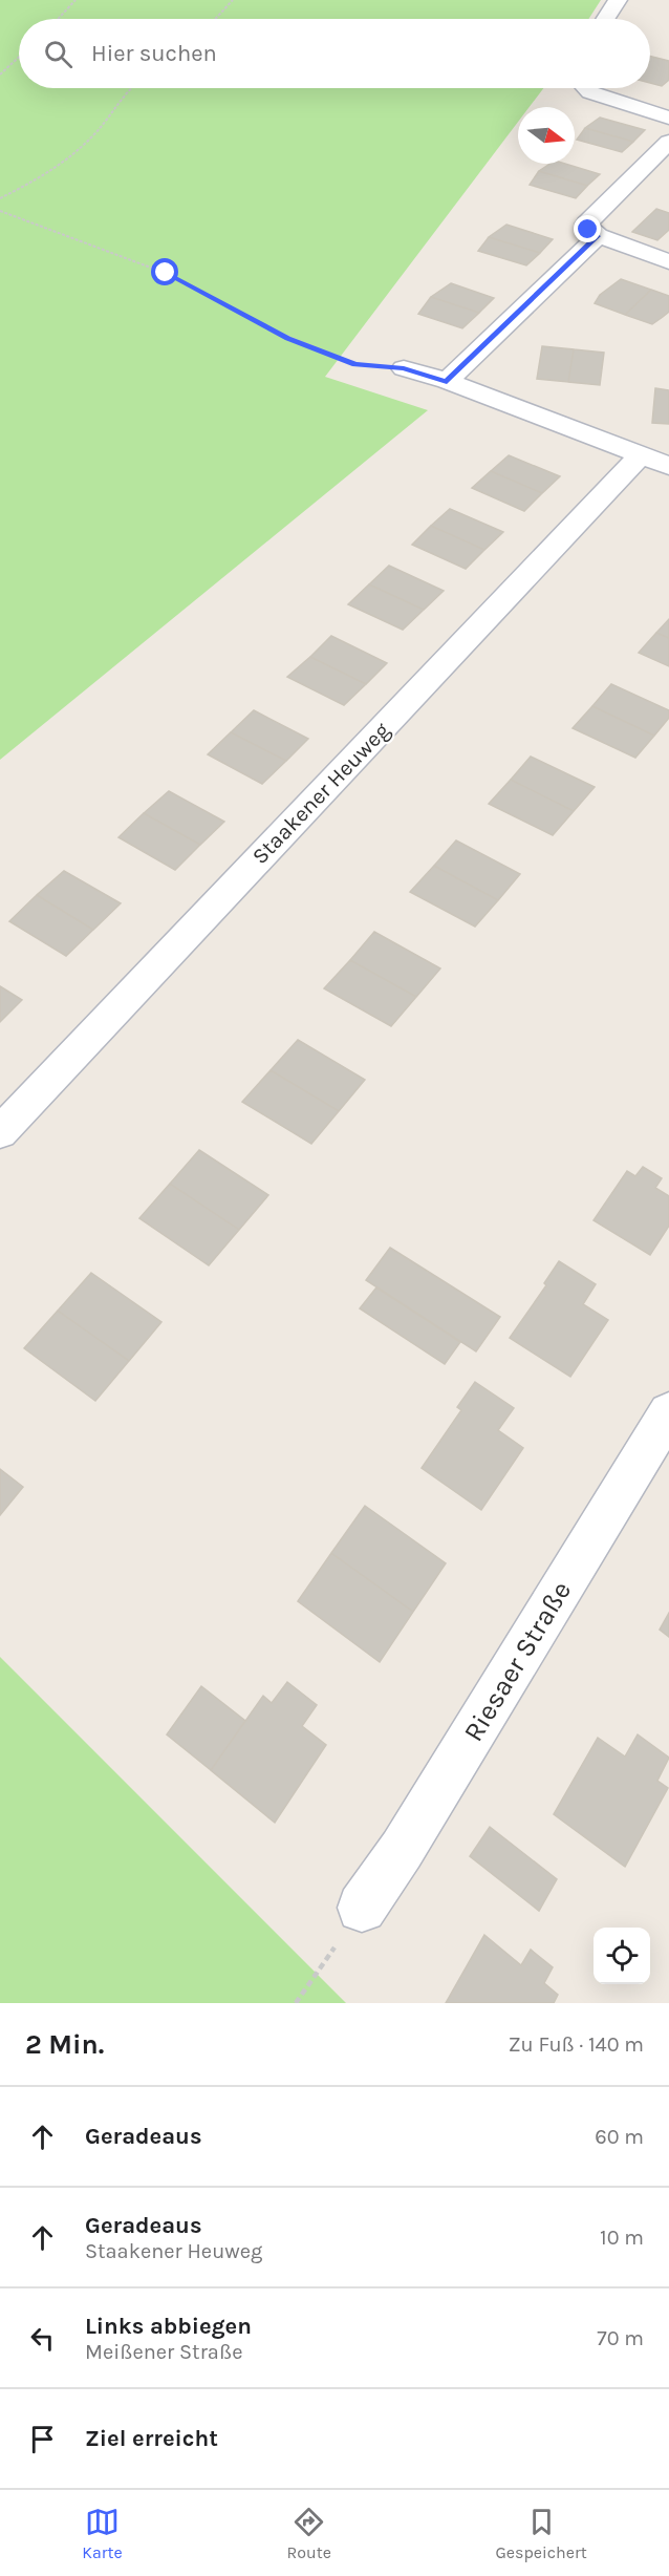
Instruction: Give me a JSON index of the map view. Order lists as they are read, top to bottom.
{
  "streets": {
    "street": ["Staakener Heuweg", "Riesaer Straße"]
  },
  "north": "right",
  "page": {
    "search": "Hier suchen",
    "heading": ["2 Min.", "Zu Fuß · 140 m"],
    "list": [
      ["Geradeaus", "60 m"],
      ["Geradeaus", "Staakener Heuweg", "10 m"],
      ["Links abbiegen", "Meißener Straße", "70 m"],
      "Ziel erreicht"
    ],
    "nav": ["Karte", "Route", "Gespeichert"]
  }
}
